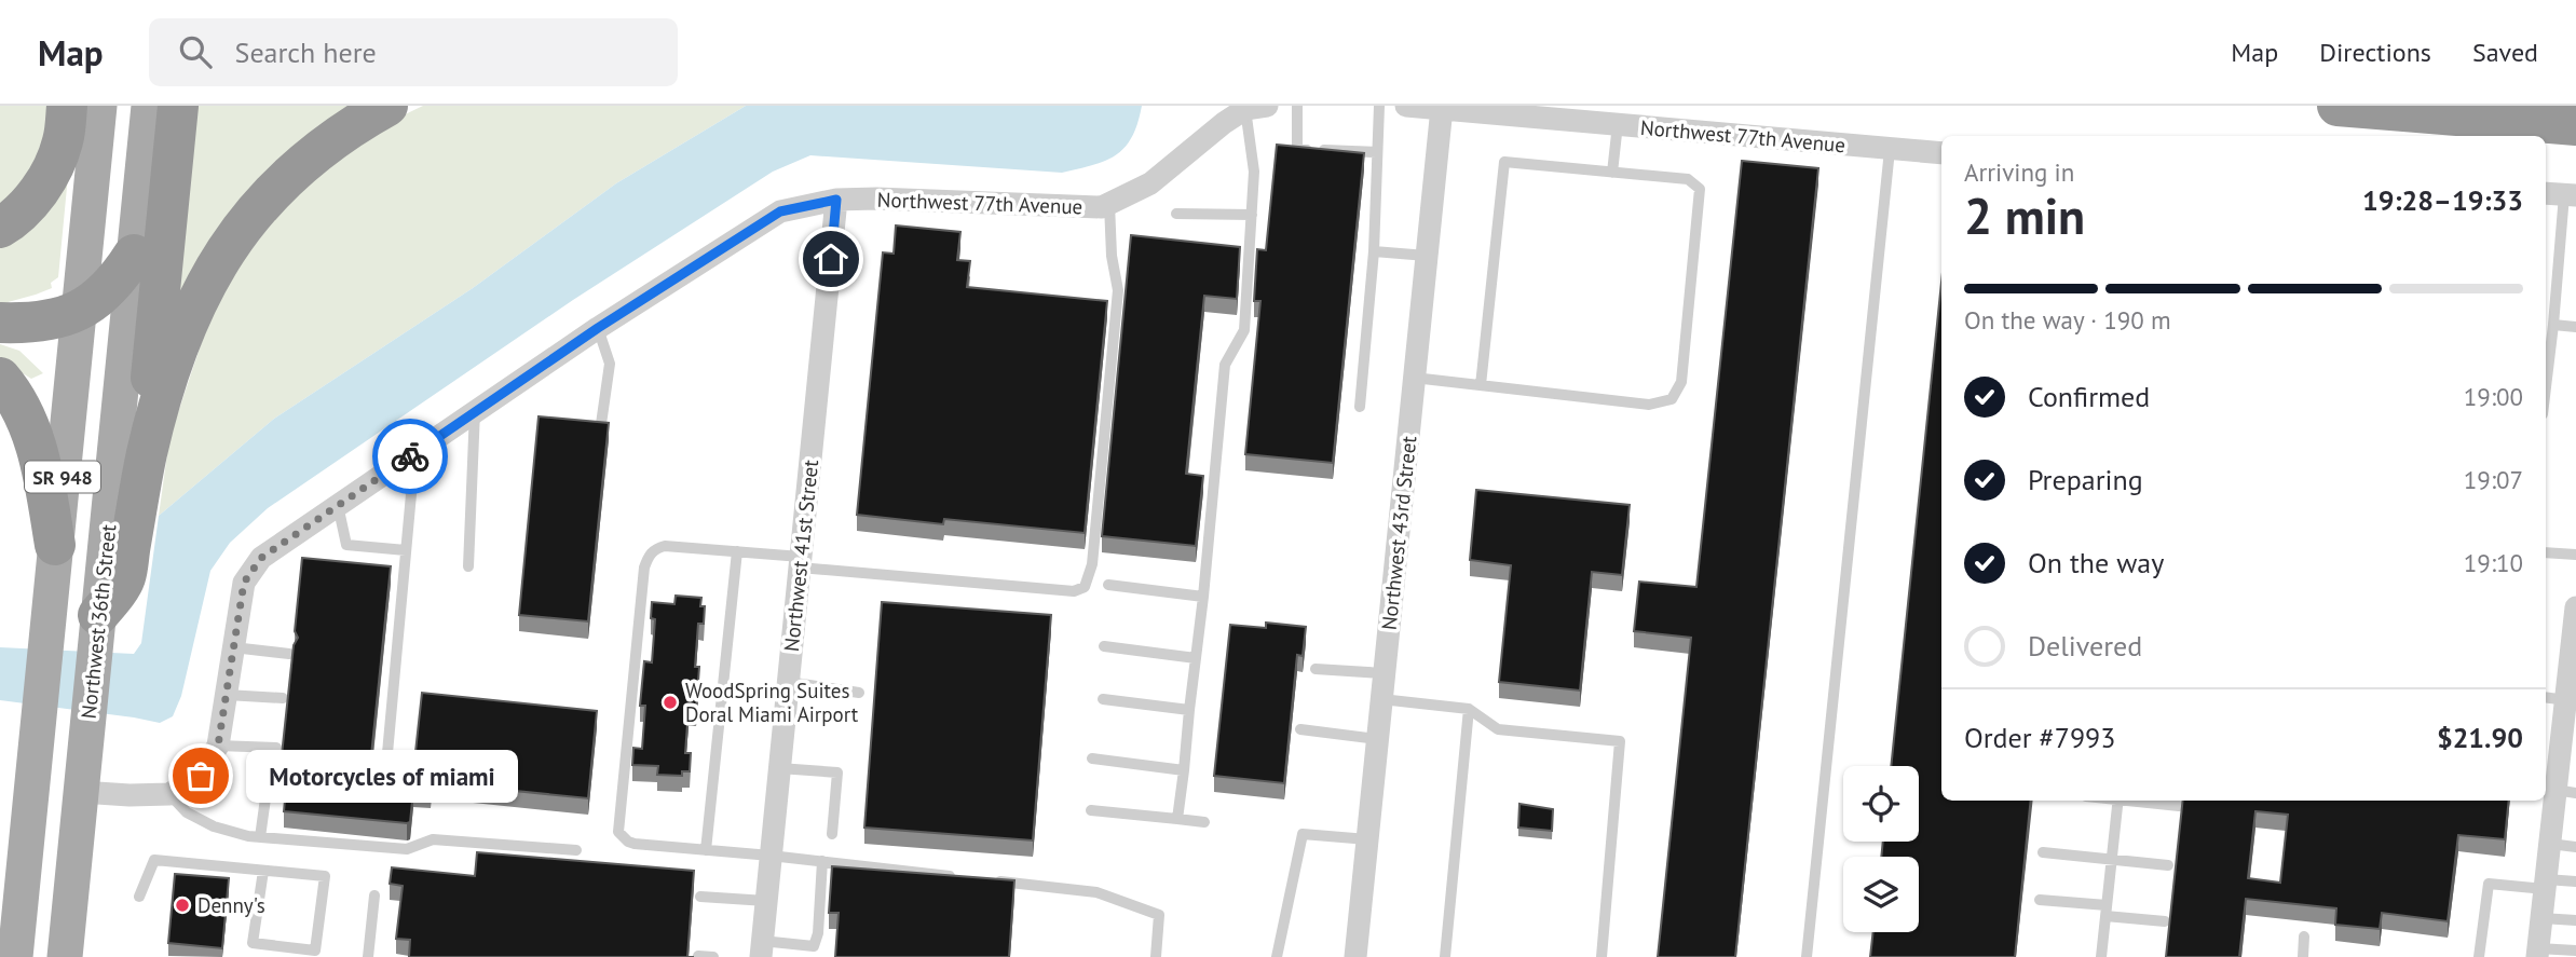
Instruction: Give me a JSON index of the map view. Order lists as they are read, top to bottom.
{
  "streets": {
    "main road": ["SR 948", "Northwest 36th Street"],
    "street": ["Northwest 77th Avenue", "Northwest 43rd Street", "Northwest 41st Street"]
  },
  "crossings": [
    ["Northwest 77th Avenue", "Northwest 43rd Street"],
    ["Northwest 77th Avenue", "Northwest 41st Street"],
    ["Northwest 77th Avenue", "Northwest 36th Street"]
  ],
  "places": ["WoodSpring Suites Doral Miami Airport", "Motorcycles of miami", "Denny's"],
  "page": {
    "header": "Map",
    "search": "Search here",
    "nav": ["Map", "Directions", "Saved"],
    "heading": ["2 min", "Arriving in", "19:28–19:33"],
    "panel": ["Order #7993", "$21.90"],
    "bar": "On the way · 190 m",
    "list": [
      ["Confirmed", "19:00"],
      ["Preparing", "19:07"],
      ["On the way", "19:10"],
      "Delivered"
    ],
    "bubble": "Motorcycles of miami"
  }
}
